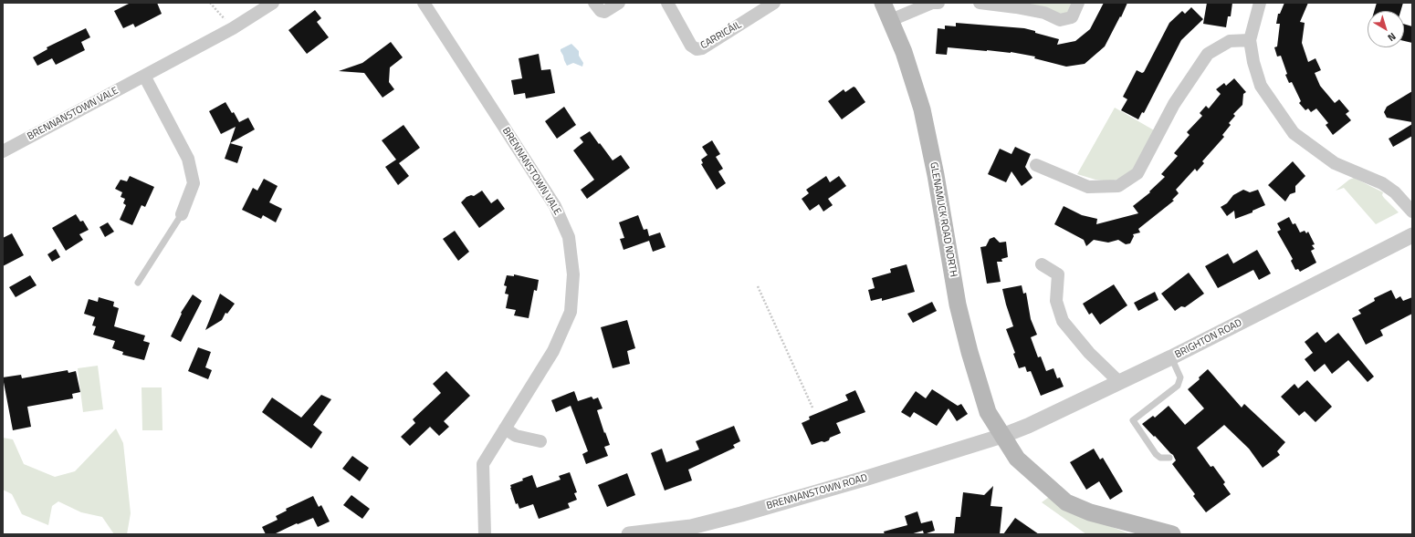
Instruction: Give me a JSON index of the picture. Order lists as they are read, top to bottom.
{
  "streets": {
    "main road": ["GLENAMUCK ROAD NORTH"],
    "street": [
      "CARRICÁIL",
      "BRENNANSTOWN VALE",
      "BRIGHTON ROAD",
      "BRENNANSTOWN ROAD"
    ]
  },
  "crossings": [
    ["GLENAMUCK ROAD NORTH", "BRIGHTON ROAD"],
    ["GLENAMUCK ROAD NORTH", "BRENNANSTOWN ROAD"],
    ["BRIGHTON ROAD", "BRENNANSTOWN ROAD"]
  ],
  "north": "bottom right"
}
